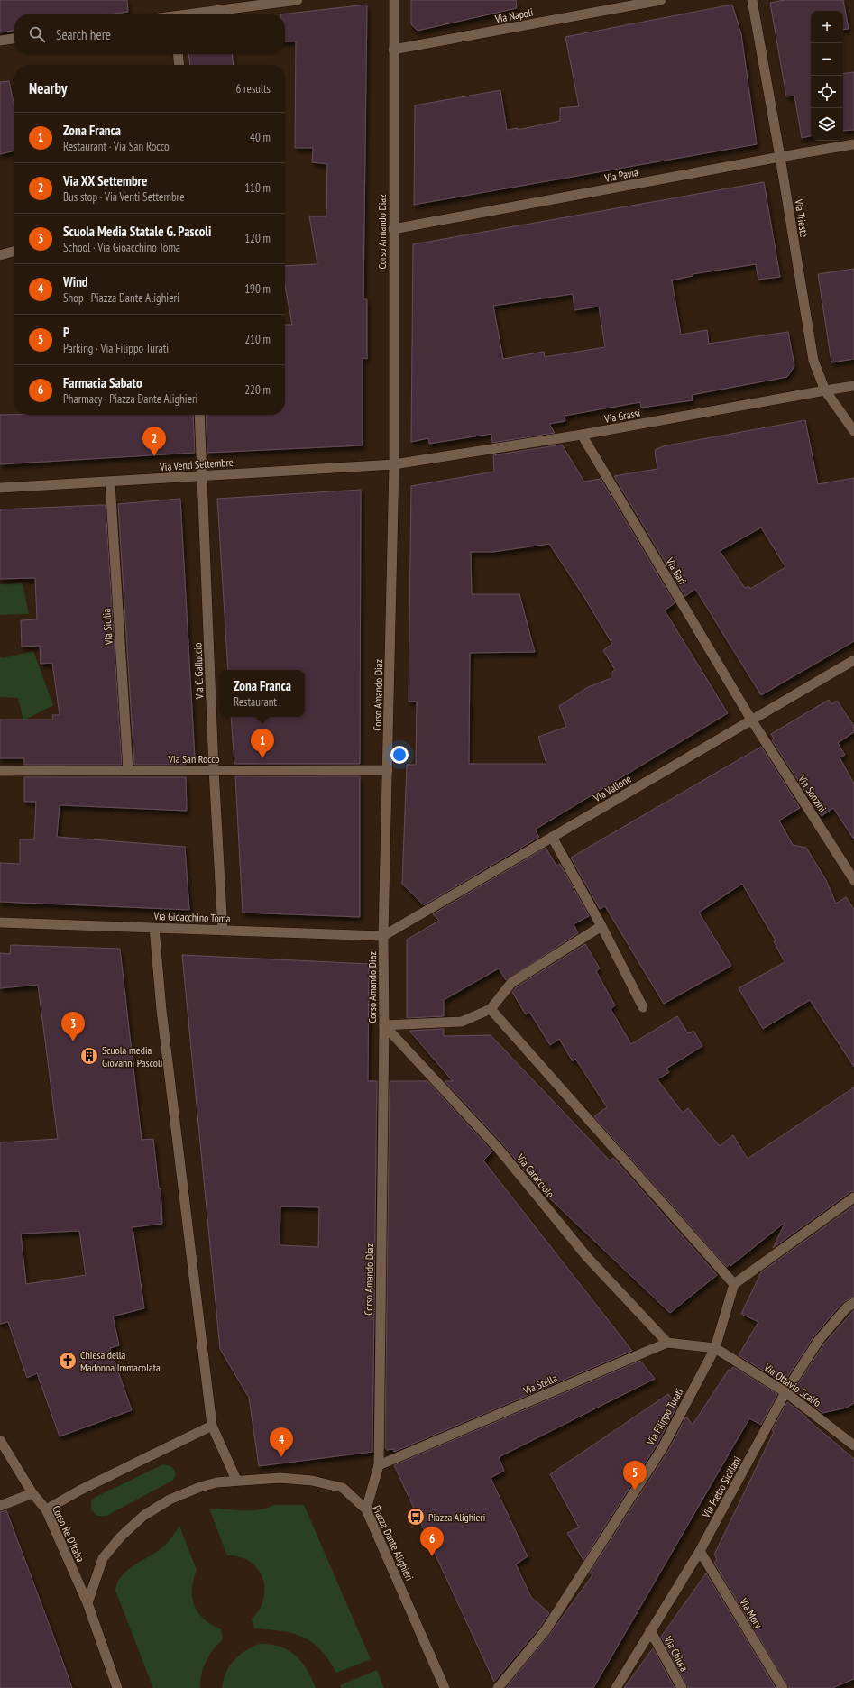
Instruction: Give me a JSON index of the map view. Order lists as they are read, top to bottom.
{
  "streets": {
    "street": [
      "Via Napoli",
      "Via Pavia",
      "Via Trieste",
      "Corso Armando Diaz",
      "Via Grassi",
      "Via Venti Settembre",
      "Via Bari",
      "Via Sicilia",
      "Via C. Galluccio",
      "Corso Amando Diaz",
      "Via San Rocco",
      "Via Vallone",
      "Via Sonzini",
      "Via Gioacchino Toma",
      "Via Caracciolo",
      "Via Stella",
      "Via Ottavio Scalfo",
      "Via Filippo Turati",
      "Via Pietro Siciliani",
      "Corso Re D'Italia",
      "Piazza Dante Alighieri",
      "Via Mory",
      "Via Chiura"
    ]
  },
  "crossings": [
    ["Via Napoli", "Corso Armando Diaz"],
    ["Via Pavia", "Via Trieste"],
    ["Via Pavia", "Corso Armando Diaz"],
    ["Via Trieste", "Via Grassi"],
    ["Corso Armando Diaz", "Via Grassi"],
    ["Corso Armando Diaz", "Via Venti Settembre"],
    ["Corso Armando Diaz", "Corso Amando Diaz"],
    ["Via Grassi", "Via Venti Settembre"],
    ["Via Grassi", "Via Bari"],
    ["Via Grassi", "Corso Amando Diaz"],
    ["Via Venti Settembre", "Via Sicilia"],
    ["Via Venti Settembre", "Via C. Galluccio"],
    ["Via Venti Settembre", "Corso Amando Diaz"],
    ["Via Bari", "Via Vallone"],
    ["Via Bari", "Via Sonzini"],
    ["Via Sicilia", "Via San Rocco"],
    ["Via C. Galluccio", "Via San Rocco"],
    ["Via C. Galluccio", "Via Gioacchino Toma"],
    ["Corso Amando Diaz", "Via San Rocco"],
    ["Corso Amando Diaz", "Via Vallone"],
    ["Corso Amando Diaz", "Via Gioacchino Toma"],
    ["Corso Amando Diaz", "Via Caracciolo"],
    ["Corso Amando Diaz", "Via Stella"],
    ["Corso Amando Diaz", "Piazza Dante Alighieri"],
    ["Via Vallone", "Via Sonzini"],
    ["Via Vallone", "Via Gioacchino Toma"],
    ["Via Caracciolo", "Via Stella"],
    ["Via Stella", "Via Ottavio Scalfo"],
    ["Via Stella", "Via Filippo Turati"],
    ["Via Ottavio Scalfo", "Via Filippo Turati"],
    ["Via Ottavio Scalfo", "Via Pietro Siciliani"],
    ["Via Pietro Siciliani", "Via Mory"],
    ["Via Pietro Siciliani", "Via Chiura"],
    ["Corso Re D'Italia", "Piazza Dante Alighieri"]
  ],
  "places": {
    "building": ["Scuola media Giovanni Pascoli"],
    "church": ["Chiesa della Madonna Immacolata"],
    "bus stop": ["Piazza Alighieri"]
  },
  "page": {
    "map_buttons": ["+", "−"],
    "search": "Search here",
    "heading": ["Nearby", "6 results"],
    "list": [
      {
        "mark": "1",
        "name": "Zona Franca",
        "note": "Restaurant · Via San Rocco",
        "value": "40 m"
      },
      {
        "mark": "2",
        "name": "Via XX Settembre",
        "note": "Bus stop · Via Venti Settembre",
        "value": "110 m"
      },
      {
        "mark": "3",
        "name": "Scuola Media Statale G. Pascoli",
        "note": "School · Via Gioacchino Toma",
        "value": "120 m"
      },
      {
        "mark": "4",
        "name": "Wind",
        "note": "Shop · Piazza Dante Alighieri",
        "value": "190 m"
      },
      {
        "mark": "5",
        "name": "P",
        "note": "Parking · Via Filippo Turati",
        "value": "210 m"
      },
      {
        "mark": "6",
        "name": "Farmacia Sabato",
        "note": "Pharmacy · Piazza Dante Alighieri",
        "value": "220 m"
      }
    ],
    "pins": [
      "2",
      "1",
      "3",
      "4",
      "5",
      "6"
    ],
    "popup": ["Zona Franca", "Restaurant"]
  }
}
